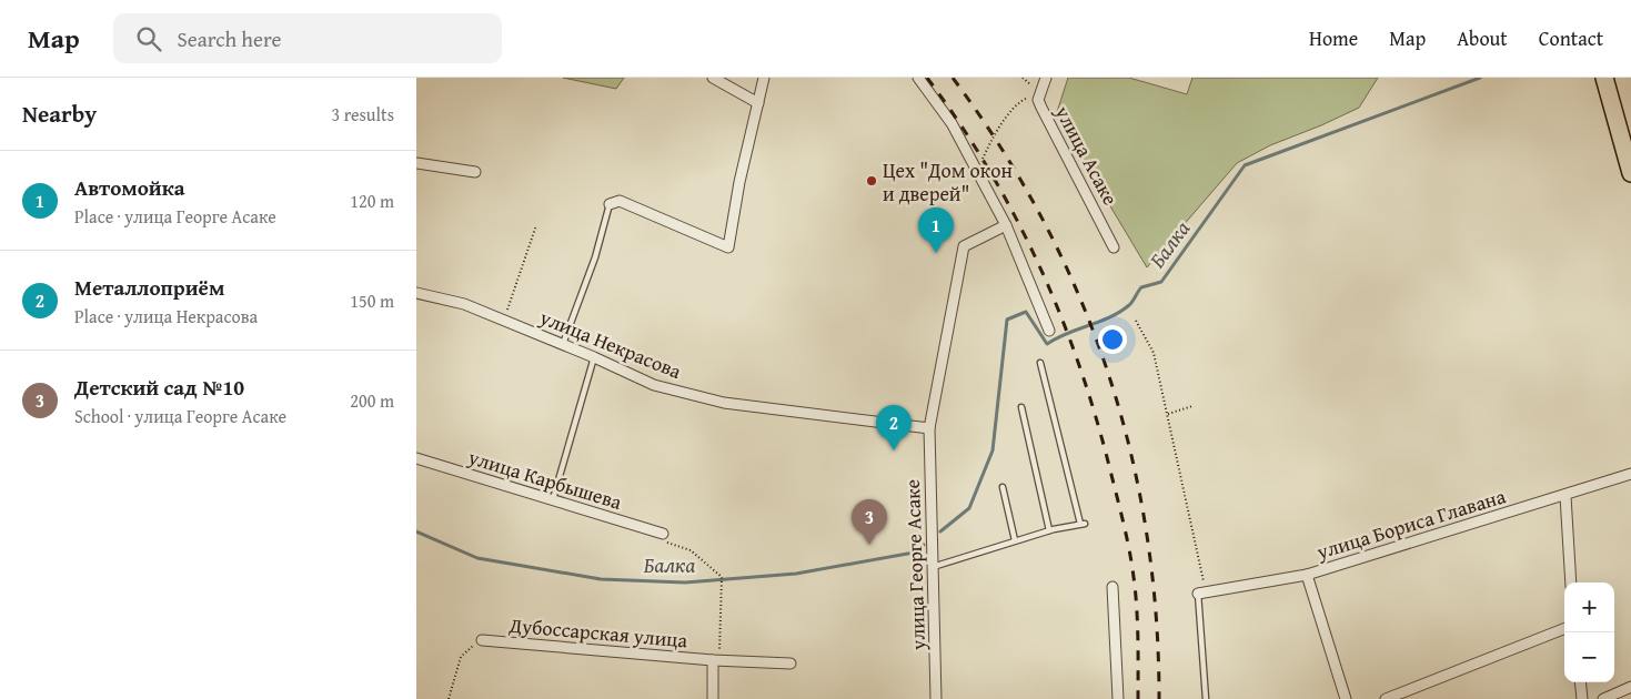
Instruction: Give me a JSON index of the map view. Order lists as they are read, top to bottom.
{
  "streets": {
    "street": [
      "улица Асаке",
      "улица Некрасова",
      "улица Карбышева",
      "улица Бориса Главана",
      "улица Георге Асаке",
      "Дубоссарская улица"
    ]
  },
  "crossings": [
    ["улица Некрасова", "улица Георге Асаке"]
  ],
  "water": ["Балка"],
  "places": ["Цех \"Дом окон и дверей\""],
  "page": {
    "header": "Map",
    "search": "Search here",
    "nav": [
      "Home",
      "Map",
      "About",
      "Contact"
    ],
    "heading": ["Nearby", "3 results"],
    "list": [
      {
        "mark": "1",
        "name": "Автомойка",
        "note": "Place · улица Георге Асаке",
        "value": "120 m"
      },
      {
        "mark": "2",
        "name": "Металлоприём",
        "note": "Place · улица Некрасова",
        "value": "150 m"
      },
      {
        "mark": "3",
        "name": "Детский сад №10",
        "note": "School · улица Георге Асаке",
        "value": "200 m"
      }
    ],
    "pins": ["1", "2", "3"],
    "map_buttons": ["+", "−"]
  }
}
